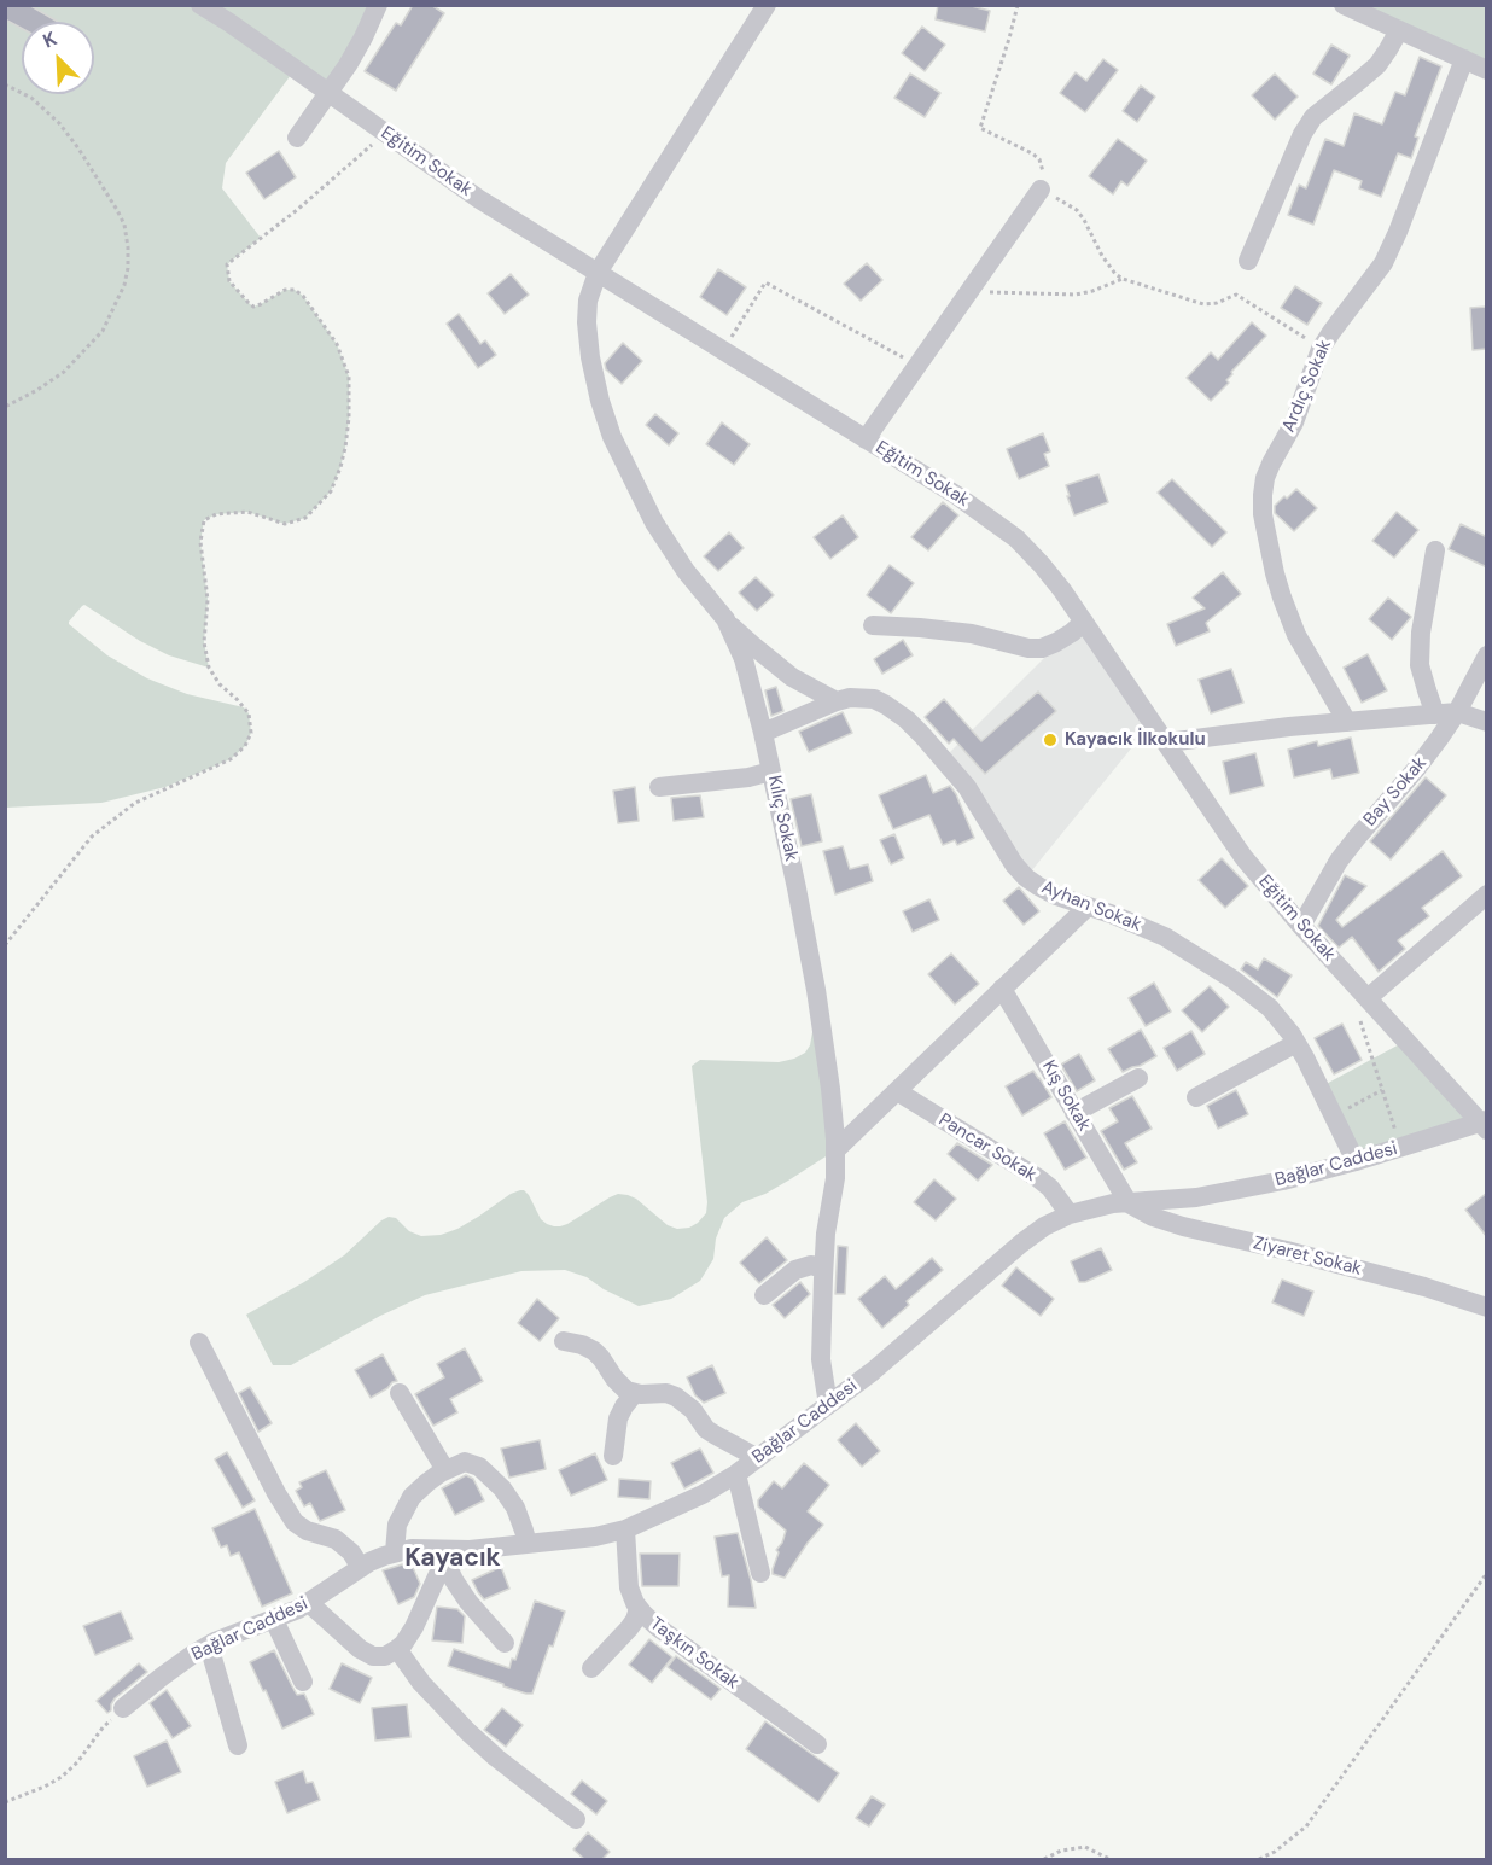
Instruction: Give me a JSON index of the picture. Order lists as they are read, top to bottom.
{
  "streets": {
    "street": [
      "Eğitim Sokak",
      "Ardıç Sokak",
      "Bay Sokak",
      "Kılıç Sokak",
      "Ayhan Sokak",
      "Kış Sokak",
      "Pancar Sokak",
      "Bağlar Caddesi",
      "Ziyaret Sokak",
      "Taşkın Sokak"
    ]
  },
  "crossings": [
    ["Eğitim Sokak", "Bay Sokak"],
    ["Eğitim Sokak", "Kılıç Sokak"],
    ["Eğitim Sokak", "Bağlar Caddesi"],
    ["Kılıç Sokak", "Ayhan Sokak"],
    ["Kılıç Sokak", "Bağlar Caddesi"],
    ["Ayhan Sokak", "Bağlar Caddesi"],
    ["Kış Sokak", "Bağlar Caddesi"],
    ["Kış Sokak", "Ziyaret Sokak"],
    ["Pancar Sokak", "Bağlar Caddesi"],
    ["Bağlar Caddesi", "Ziyaret Sokak"],
    ["Bağlar Caddesi", "Taşkın Sokak"]
  ],
  "districts": ["Kayacık"],
  "places": ["Kayacık İlkokulu"],
  "north": "top left"
}
